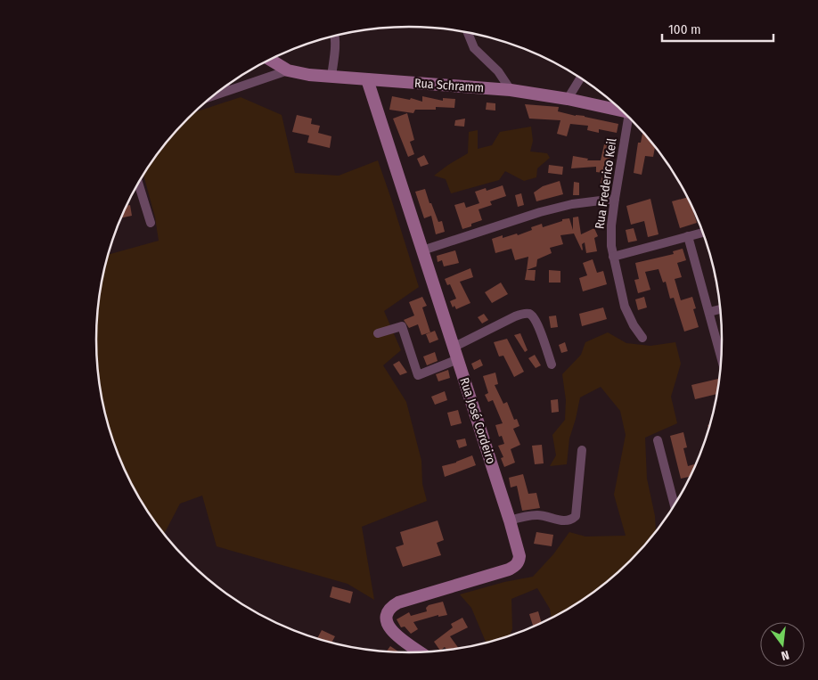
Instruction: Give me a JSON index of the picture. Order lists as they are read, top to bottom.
{
  "streets": {
    "street": ["Rua Schramm", "Rua Frederico Keil", "Rua José Cordeiro"]
  },
  "crossings": [
    ["Rua Schramm", "Rua José Cordeiro"]
  ],
  "scale_bar": "100 m",
  "north": "bottom"
}
